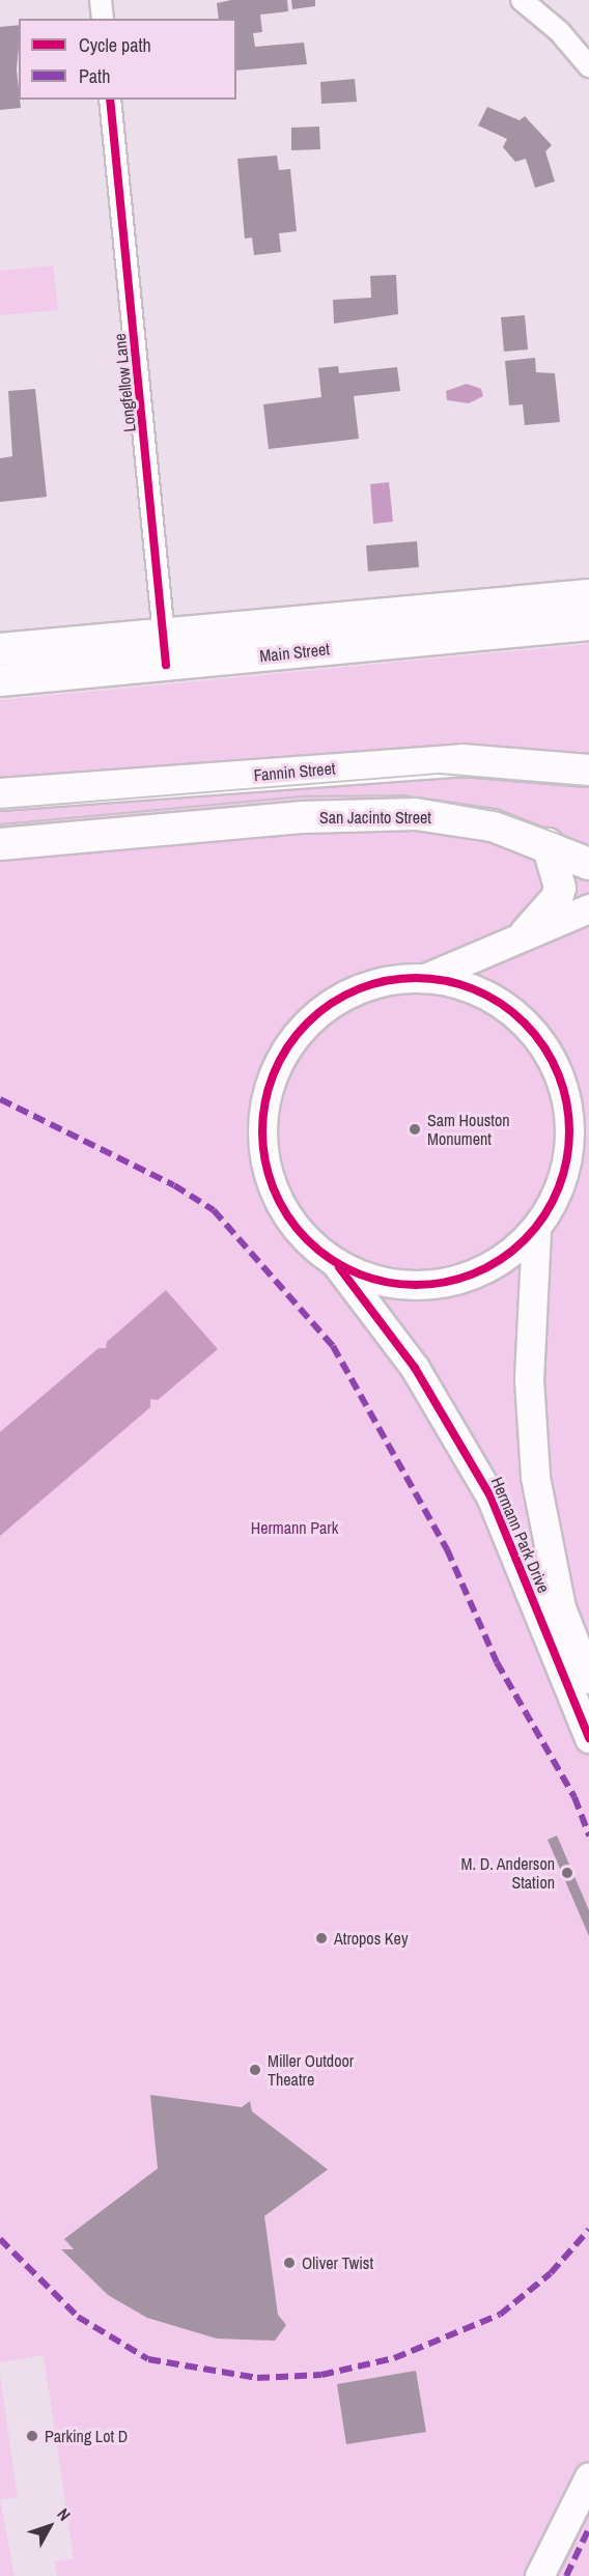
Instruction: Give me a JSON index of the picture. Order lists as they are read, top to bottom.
{
  "streets": {
    "main road": ["Main Street", "Fannin Street", "San Jacinto Street"],
    "street": ["Longfellow Lane", "Hermann Park Drive"]
  },
  "crossings": [
    ["Longfellow Lane", "Main Street"]
  ],
  "parks": ["Hermann Park"],
  "places": [
    "Sam Houston Monument",
    "M. D. Anderson Station",
    "Atropos Key",
    "Miller Outdoor Theatre",
    "Oliver Twist",
    "Parking Lot D"
  ],
  "legend": ["Cycle path", "Path"],
  "north": "top right"
}
